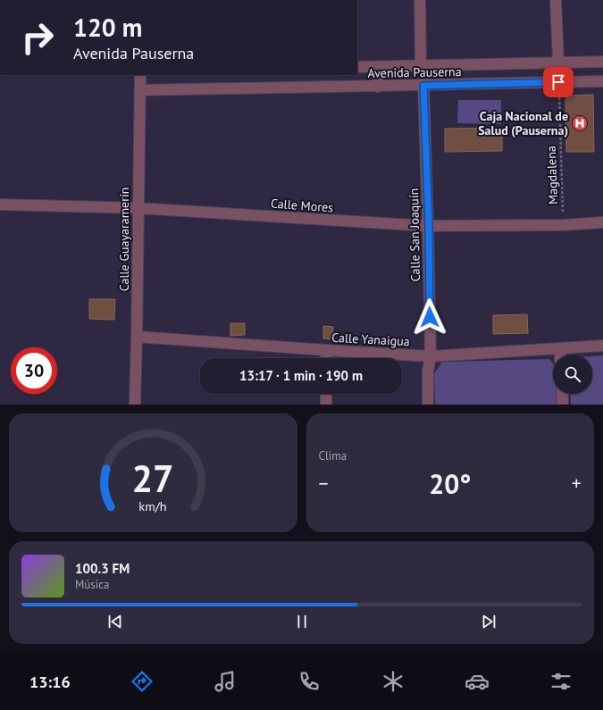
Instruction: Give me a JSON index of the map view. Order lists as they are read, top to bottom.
{
  "streets": {
    "street": [
      "Avenida Pauserna",
      "Calle Mores",
      "Calle San Joaquín",
      "Calle Guayaramerín",
      "Calle Yanaigua"
    ],
    "path": ["Magdalena"]
  },
  "crossings": [
    ["Avenida Pauserna", "Magdalena"],
    ["Avenida Pauserna", "Calle San Joaquín"],
    ["Avenida Pauserna", "Calle Guayaramerín"],
    ["Magdalena", "Calle Mores"],
    ["Calle Mores", "Calle San Joaquín"],
    ["Calle Mores", "Calle Guayaramerín"],
    ["Calle San Joaquín", "Calle Yanaigua"],
    ["Calle Guayaramerín", "Calle Yanaigua"]
  ],
  "places": {
    "hospital": ["Caja Nacional de Salud (Pauserna)"]
  },
  "page": {
    "turn": ["120 m", "Avenida Pauserna"],
    "limit": "30",
    "trip": "13:17 · 1 min · 190 m",
    "tile": "Clima",
    "heat": ["−", "20°", "+"],
    "song": ["100.3 FM", "Música"],
    "tabs": "13:16",
    "gauge": ["27", "km/h"]
  }
}
